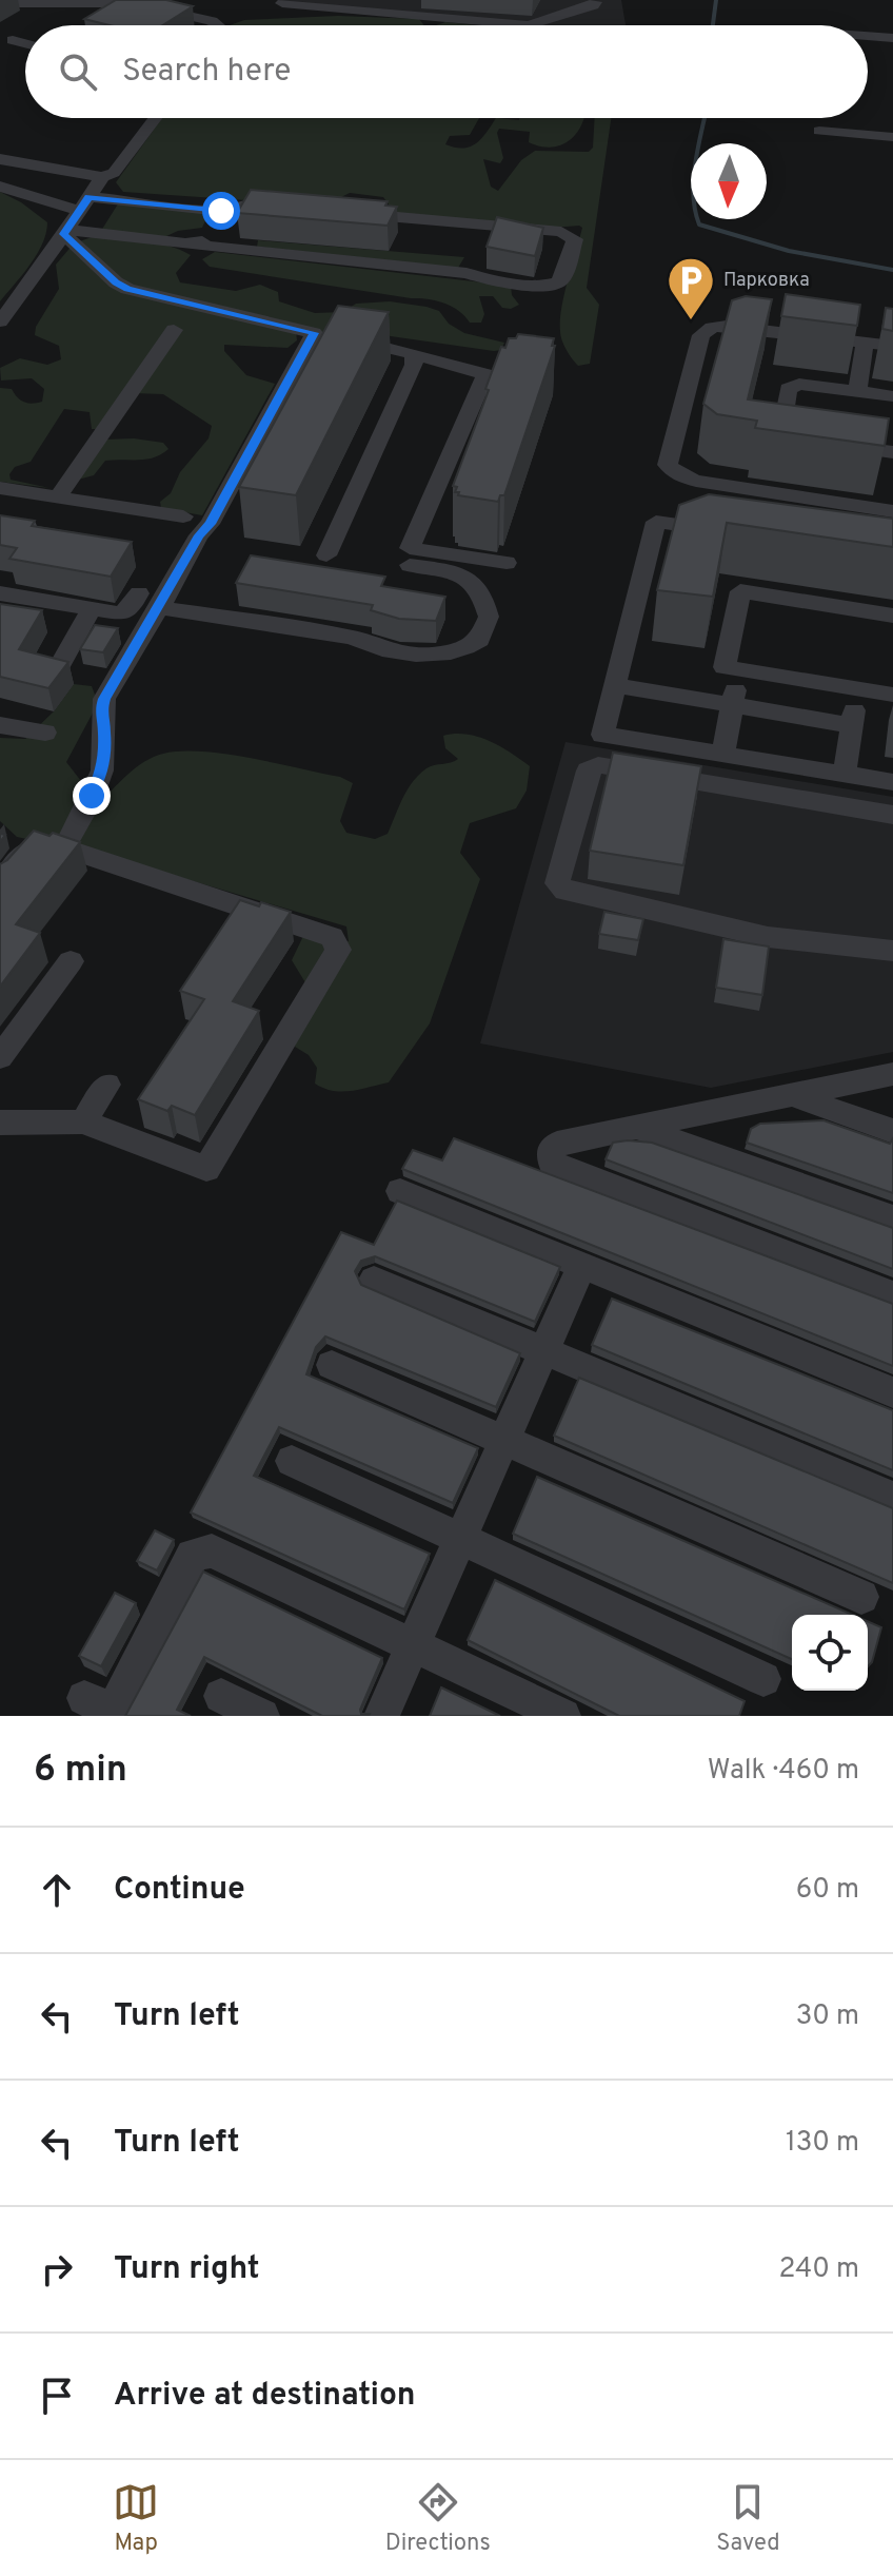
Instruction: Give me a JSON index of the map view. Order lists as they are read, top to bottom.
{
  "places": {
    "parking": ["Парковка"]
  },
  "north": "bottom",
  "page": {
    "search": "Search here",
    "heading": ["6 min", "Walk · 460 m"],
    "list": [
      ["Continue", "60 m"],
      ["Turn left", "30 m"],
      ["Turn left", "130 m"],
      ["Turn right", "240 m"],
      "Arrive at destination"
    ],
    "nav": ["Map", "Directions", "Saved"]
  }
}
